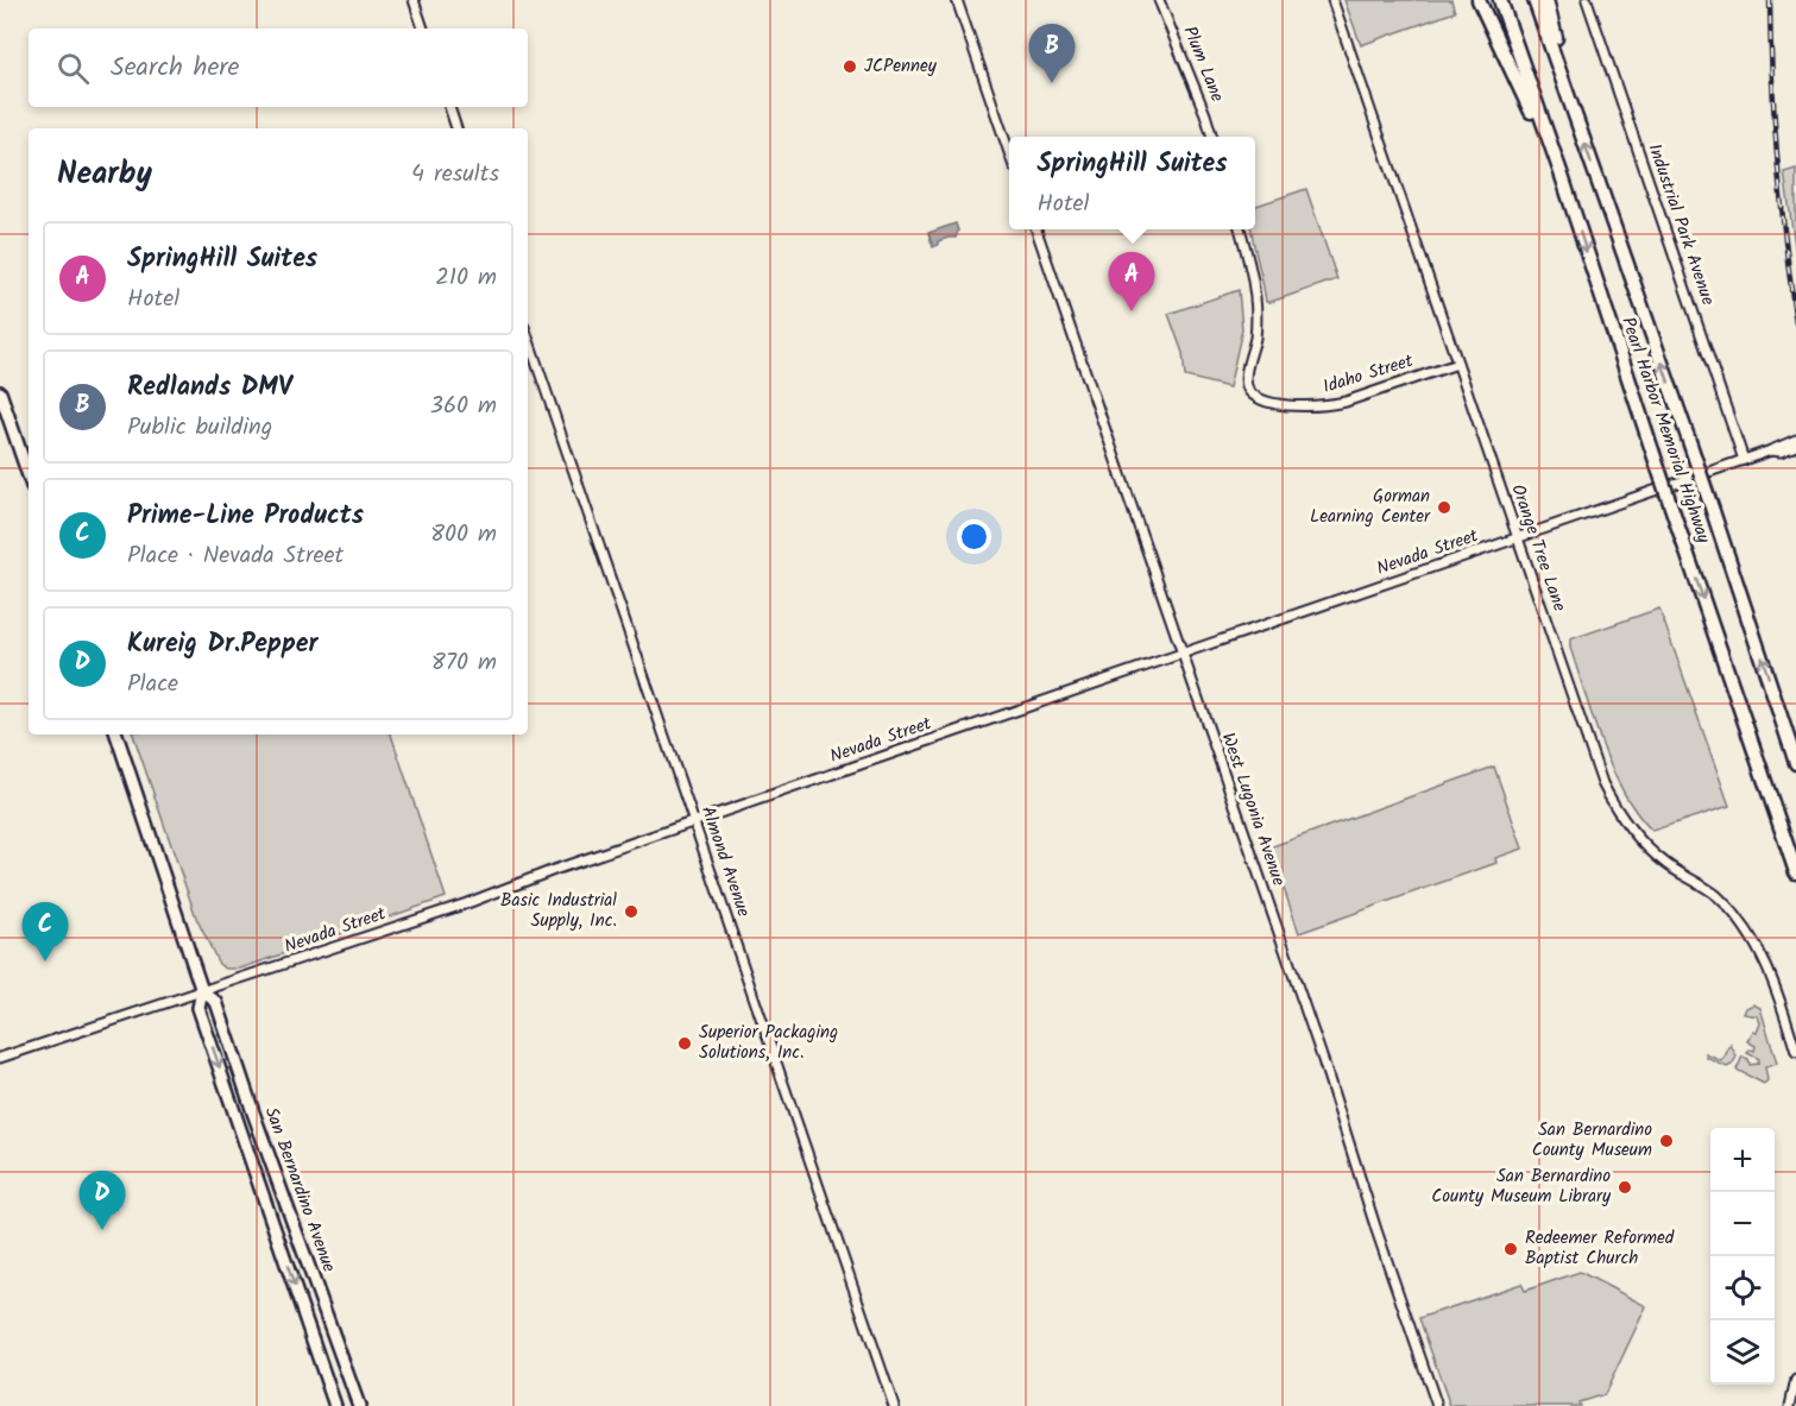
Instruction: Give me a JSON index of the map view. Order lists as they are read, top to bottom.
{
  "streets": {
    "highway": ["Pearl Harbor Memorial Highway"],
    "main road": ["San Bernardino Avenue"],
    "street": [
      "Plum Lane",
      "Industrial Park Avenue",
      "Idaho Street",
      "Orange Tree Lane",
      "Nevada Street",
      "West Lugonia Avenue",
      "Almond Avenue"
    ]
  },
  "crossings": [
    ["Industrial Park Avenue", "Nevada Street"],
    ["Idaho Street", "Orange Tree Lane"],
    ["Orange Tree Lane", "Nevada Street"],
    ["Nevada Street", "West Lugonia Avenue"],
    ["Nevada Street", "Almond Avenue"],
    ["Nevada Street", "San Bernardino Avenue"]
  ],
  "places": [
    "JCPenney",
    "Gorman Learning Center",
    "Basic Industrial Supply, Inc.",
    "Superior Packaging Solutions, Inc.",
    "San Bernardino County Museum",
    "San Bernardino County Museum Library",
    "Redeemer Reformed Baptist Church"
  ],
  "page": {
    "pins": [
      "B",
      "A",
      "C",
      "D"
    ],
    "search": "Search here",
    "heading": ["Nearby", "4 results"],
    "popup": ["SpringHill Suites", "Hotel"],
    "list": [
      {
        "mark": "A",
        "name": "SpringHill Suites",
        "note": "Hotel",
        "value": "210 m"
      },
      {
        "mark": "B",
        "name": "Redlands DMV",
        "note": "Public building",
        "value": "360 m"
      },
      {
        "mark": "C",
        "name": "Prime-Line Products",
        "note": "Place · Nevada Street",
        "value": "800 m"
      },
      {
        "mark": "D",
        "name": "Kureig Dr.Pepper",
        "note": "Place",
        "value": "870 m"
      }
    ],
    "map_buttons": ["+", "−"]
  }
}
